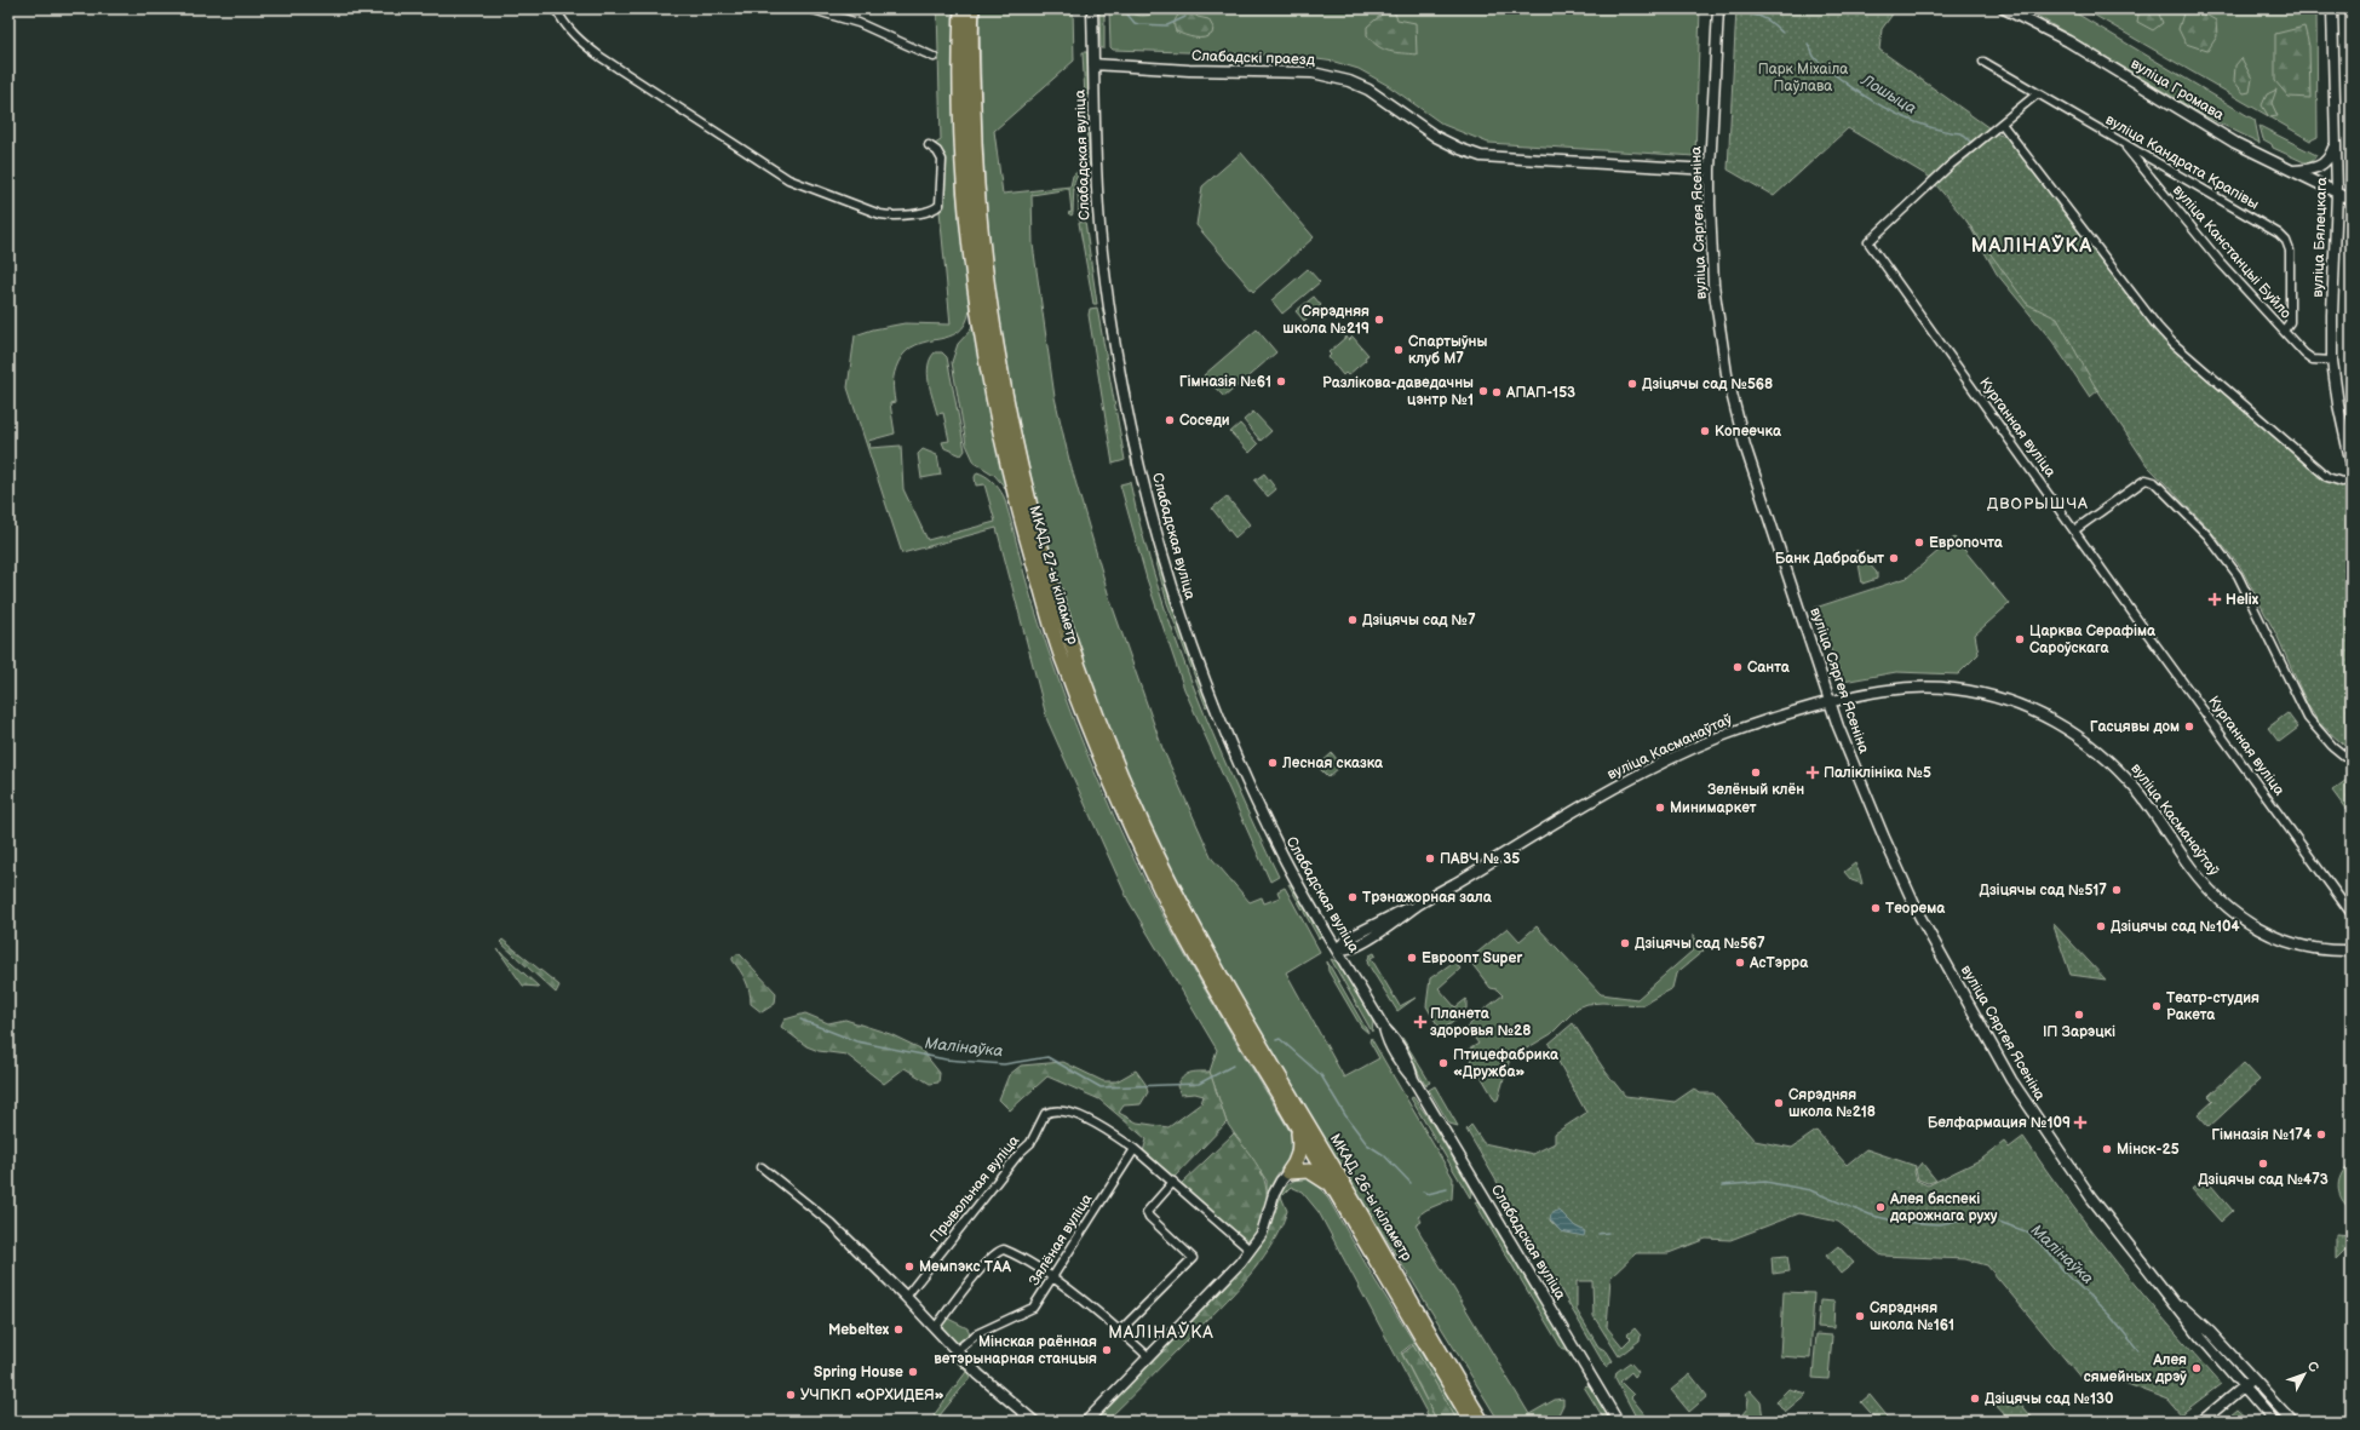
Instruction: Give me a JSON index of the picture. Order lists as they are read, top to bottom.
{
  "streets": {
    "highway": ["МКАД, 27-ы кіламетр", "МКАД, 26-ы кіламетр"],
    "main road": [
      "Слабадскі праезд",
      "вуліца Громава",
      "Слабадская вуліца",
      "вуліца Сяргея Ясеніна",
      "вуліца Бялецкага",
      "вуліца Касманаўтаў"
    ],
    "street": [
      "вуліца Кандрата Крапівы",
      "вуліца Канстанцыі Буйло",
      "Курганная вуліца",
      "Прывольная вуліца",
      "Зялёная вуліца"
    ]
  },
  "crossings": [
    ["Слабадскі праезд", "Слабадская вуліца"],
    ["Слабадскі праезд", "вуліца Сяргея Ясеніна"],
    ["вуліца Громава", "вуліца Бялецкага"],
    ["Слабадская вуліца", "вуліца Касманаўтаў"],
    ["вуліца Кандрата Крапівы", "вуліца Канстанцыі Буйло"],
    ["вуліца Кандрата Крапівы", "Курганная вуліца"],
    ["вуліца Сяргея Ясеніна", "вуліца Касманаўтаў"],
    ["вуліца Бялецкага", "вуліца Канстанцыі Буйло"],
    ["МКАД, 27-ы кіламетр", "МКАД, 26-ы кіламетр"],
    ["Прывольная вуліца", "Зялёная вуліца"]
  ],
  "districts": ["МАЛІНАЎКА", "ДВОРЫШЧА", "МАЛІНАЎКА"],
  "water": ["Лошыца", "Малінаўка"],
  "parks": ["Парк Міхаіла Паўлава"],
  "places": {
    "other": [
      "Сярэдняя школа №219",
      "Спартыўны клуб М7",
      "Гімназія №61",
      "Дзіцячы сад №568",
      "Разлікова-даведачны цэнтр №1",
      "АПАП-153",
      "Соседи",
      "Копеечка",
      "Европочта",
      "Банк Дабрабыт",
      "Дзіцячы сад №7",
      "Царква Серафіма Сароўскага",
      "Санта",
      "Гасцявы дом",
      "Лесная сказка",
      "Зелёный клён",
      "Минимаркет",
      "ПАВЧ № 35",
      "Дзіцячы сад №517",
      "Трэнажорная зала",
      "Теорема",
      "Дзіцячы сад №104",
      "Дзіцячы сад №567",
      "Евроопт Super",
      "АсТэрра",
      "Театр-студия Ракета",
      "ІП Зарэцкі",
      "Птицефабрика «Дружба»",
      "Сярэдняя школа №218",
      "Гімназія №174",
      "Мінск-25",
      "Дзіцячы сад №473",
      "Алея бяспекі дарожнага руху",
      "Мемпэкс ТАА",
      "Сярэдняя школа №161",
      "Mebeltex",
      "Мінская раённая ветэрынарная станцыя",
      "Алея сямейных дрэў",
      "Spring House",
      "УЧПКП «ОРХИДЕЯ»",
      "Дзіцячы сад №130"
    ],
    "health": [
      "Helix",
      "Паліклініка №5",
      "Планета здоровья №28",
      "Белфармация №109"
    ]
  },
  "north": "top right"
}
